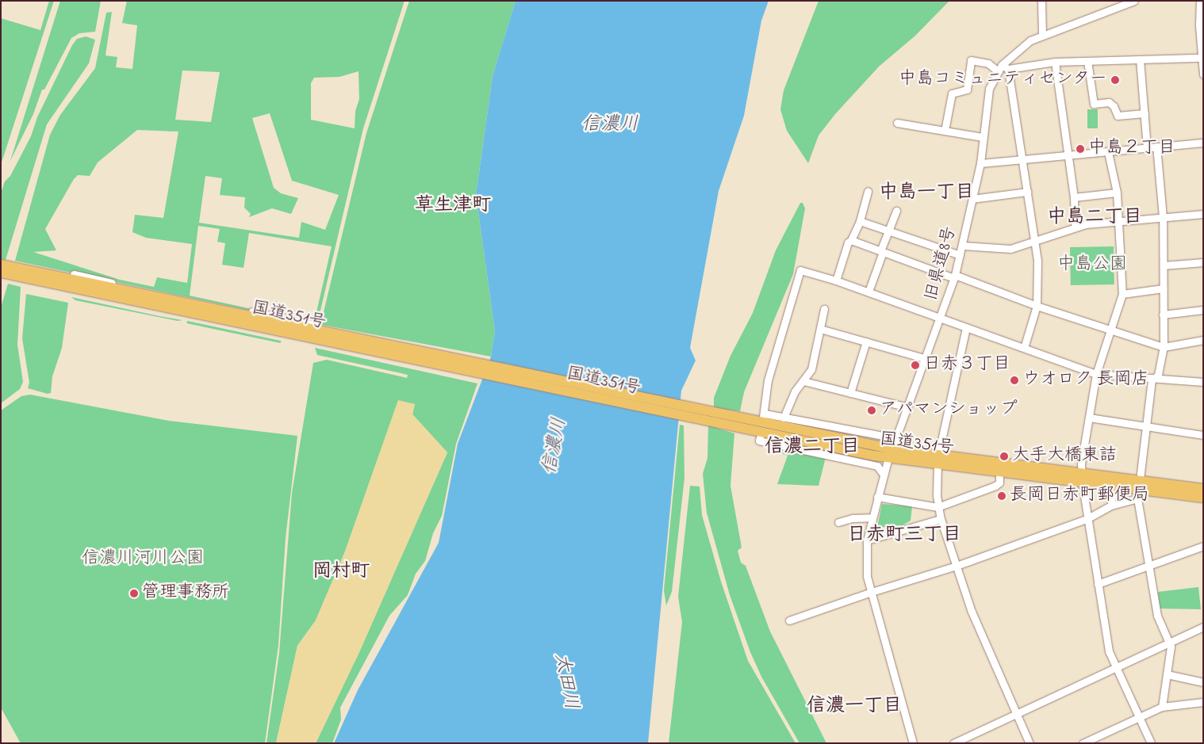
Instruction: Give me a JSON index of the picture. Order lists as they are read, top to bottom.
{
  "streets": {
    "highway": ["国道351号"],
    "street": ["旧県道8号"]
  },
  "crossings": [
    ["旧県道8号", "国道351号"]
  ],
  "districts": [
    "中島一丁目",
    "草生津町",
    "中島二丁目",
    "信濃二丁目",
    "日赤町三丁目",
    "岡村町",
    "信濃一丁目"
  ],
  "water": ["信濃川", "太田川"],
  "parks": ["中島公園", "信濃川河川公園"],
  "places": [
    "中島コミュニティセンター",
    "中島２丁目",
    "日赤３丁目",
    "ウオロク 長岡店",
    "アパマンショップ",
    "大手大橋東詰",
    "長岡日赤町郵便局",
    "管理事務所"
  ]
}
